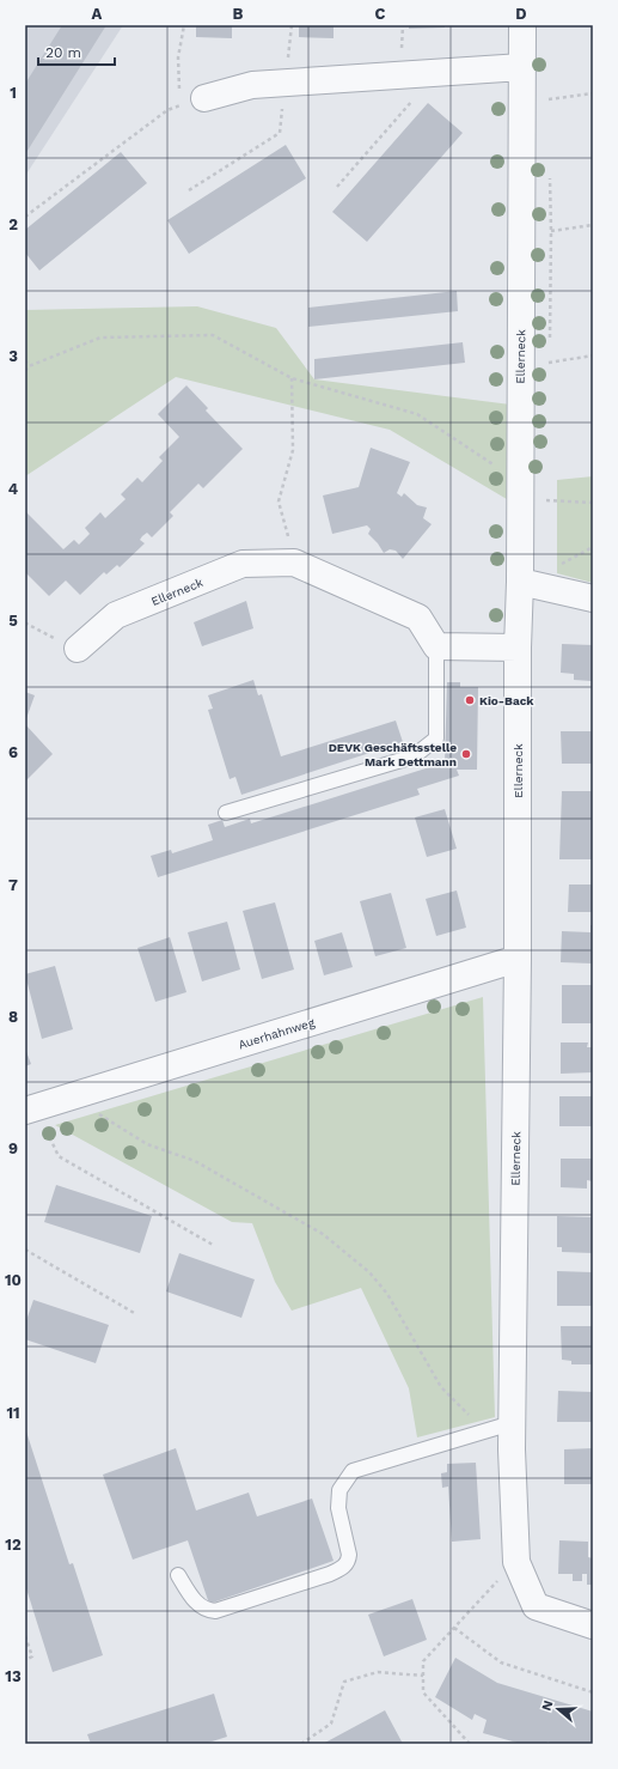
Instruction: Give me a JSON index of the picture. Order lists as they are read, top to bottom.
{
  "streets": {
    "street": ["Ellerneck", "Auerhahnweg"]
  },
  "crossings": [
    ["Ellerneck", "Auerhahnweg"]
  ],
  "places": ["Kio-Back", "DEVK Geschäftsstelle Mark Dettmann"],
  "scale_bar": "20 m",
  "north": "left",
  "grid": {
    "columns": [
      "A",
      "B",
      "C",
      "D"
    ],
    "rows": [
      "1",
      "2",
      "3",
      "4",
      "5",
      "6",
      "7",
      "8",
      "9",
      "10",
      "11",
      "12",
      "13"
    ]
  }
}
